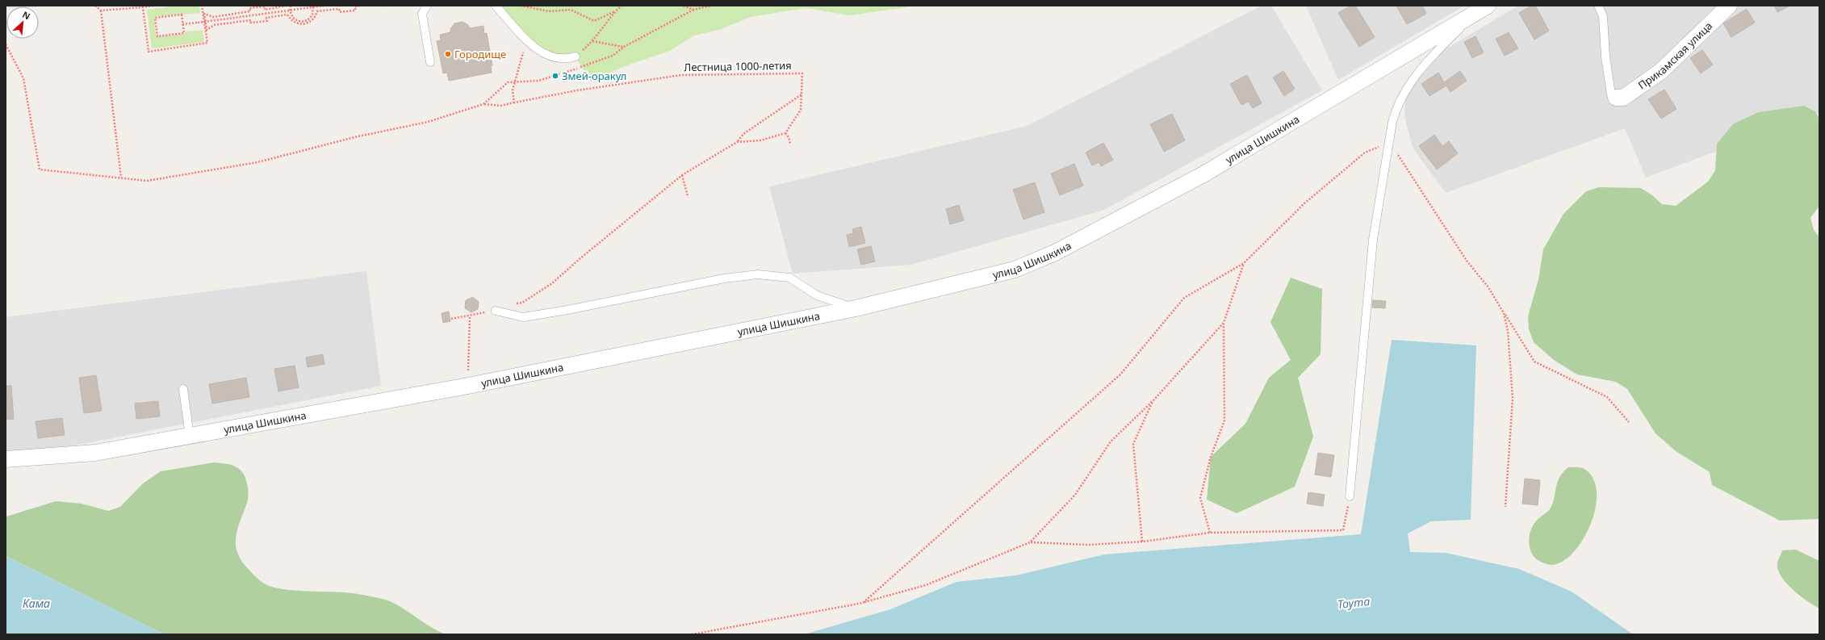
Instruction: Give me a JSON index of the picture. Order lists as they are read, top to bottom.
{
  "streets": {
    "street": ["Прикамская улица", "улица Шишкина"],
    "path": ["Лестница 1000-летия"]
  },
  "water": ["Toyma", "Кама"],
  "places": ["Городище", "Змей-оракул"],
  "north": "top right"
}
